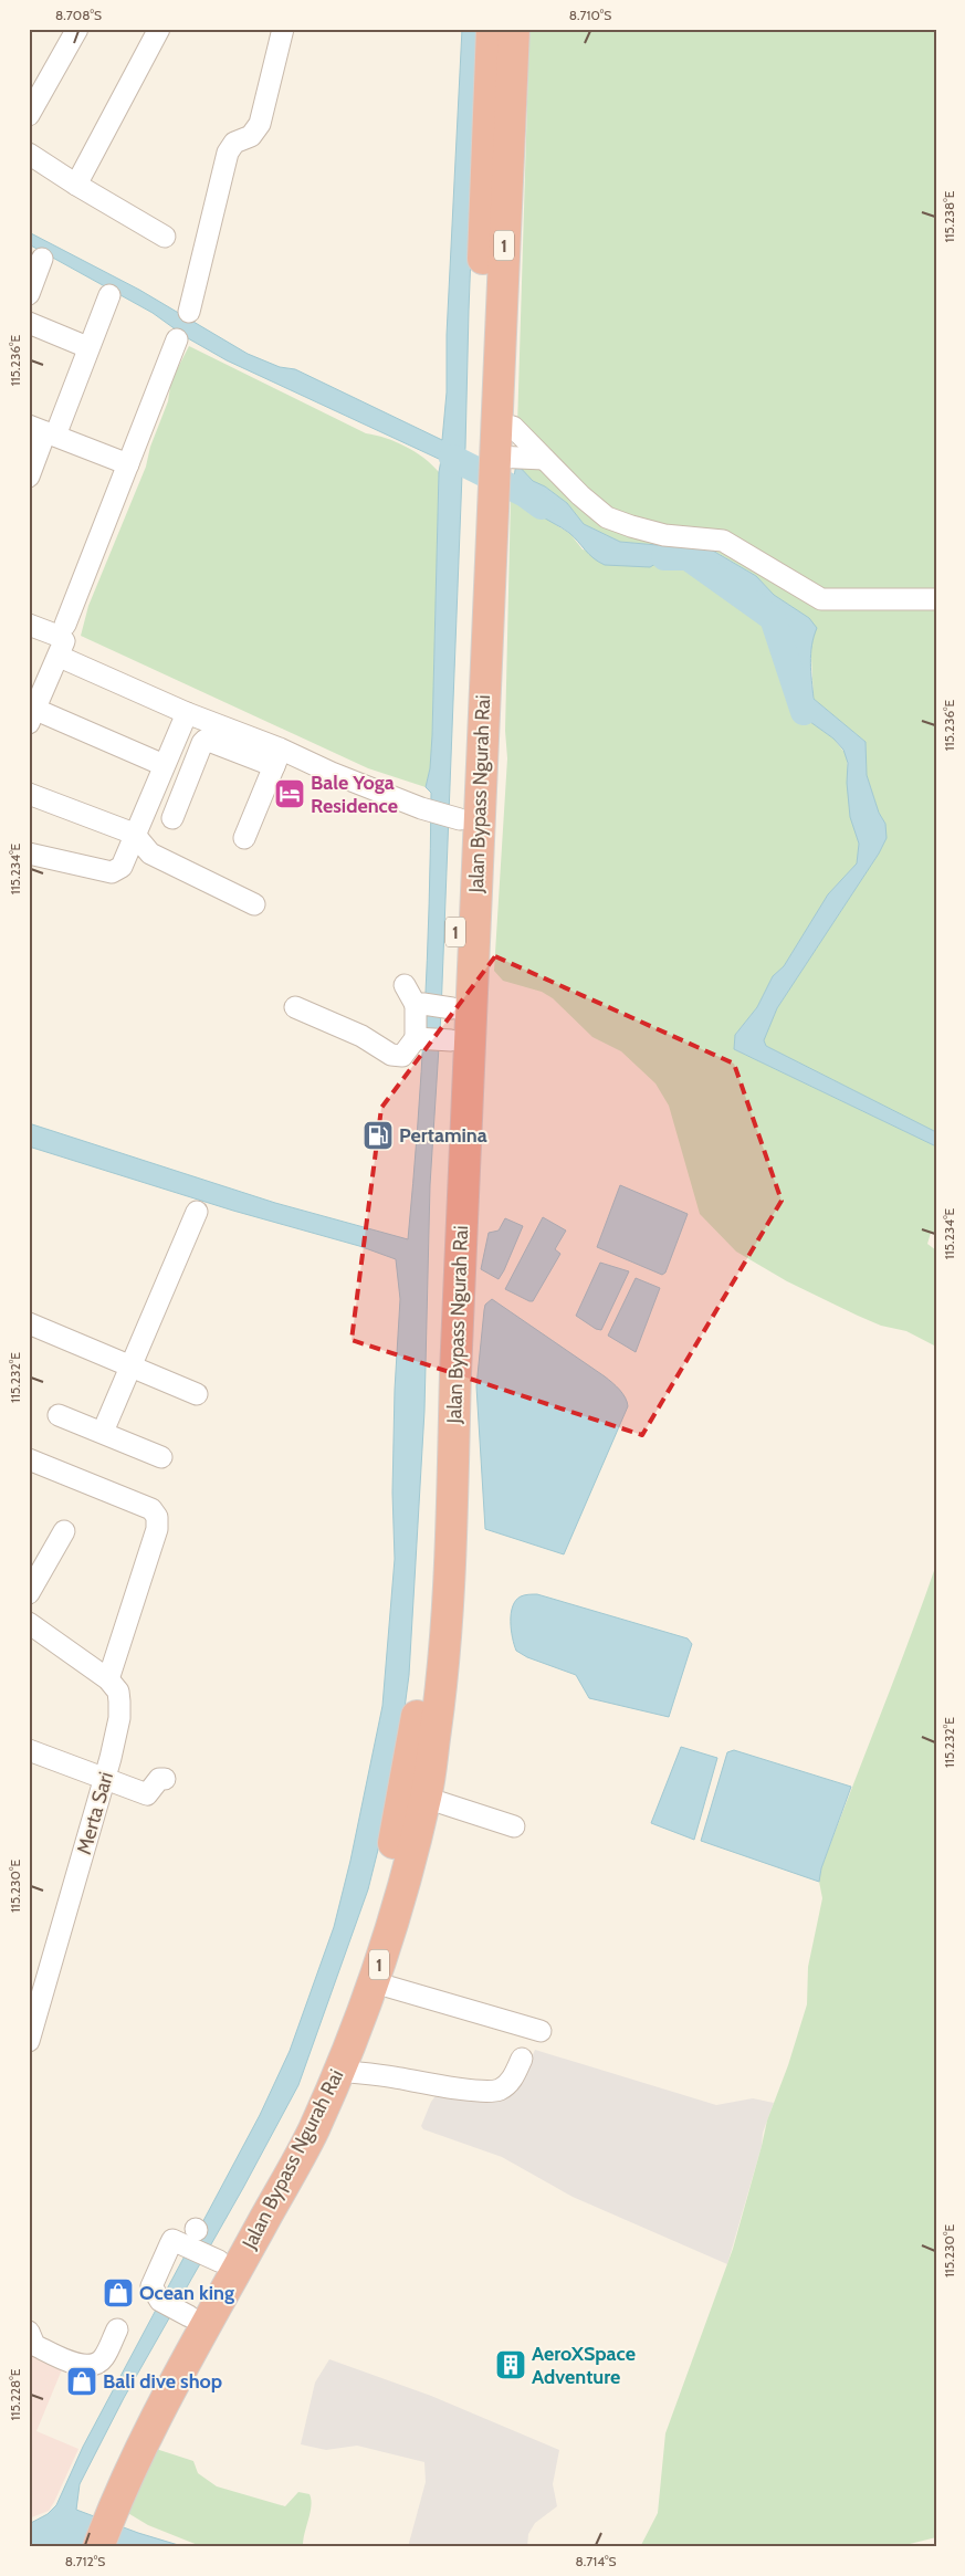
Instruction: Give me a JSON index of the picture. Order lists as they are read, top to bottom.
{
  "streets": {
    "highway": ["1", "Jalan Bypass Ngurah Rai"],
    "street": ["Merta Sari"]
  },
  "places": {
    "hotel": ["Bale Yoga Residence"],
    "fuel station": ["Pertamina"],
    "shop": ["Ocean king", "Bali dive shop"],
    "building": ["AeroXSpace Adventure"]
  },
  "coordinates": [
    "8.708°S",
    "8.710°S",
    "115.238°E",
    "115.236°E",
    "115.234°E",
    "115.232°E",
    "115.230°E",
    "115.228°E",
    "8.712°S",
    "8.714°S"
  ]
}
